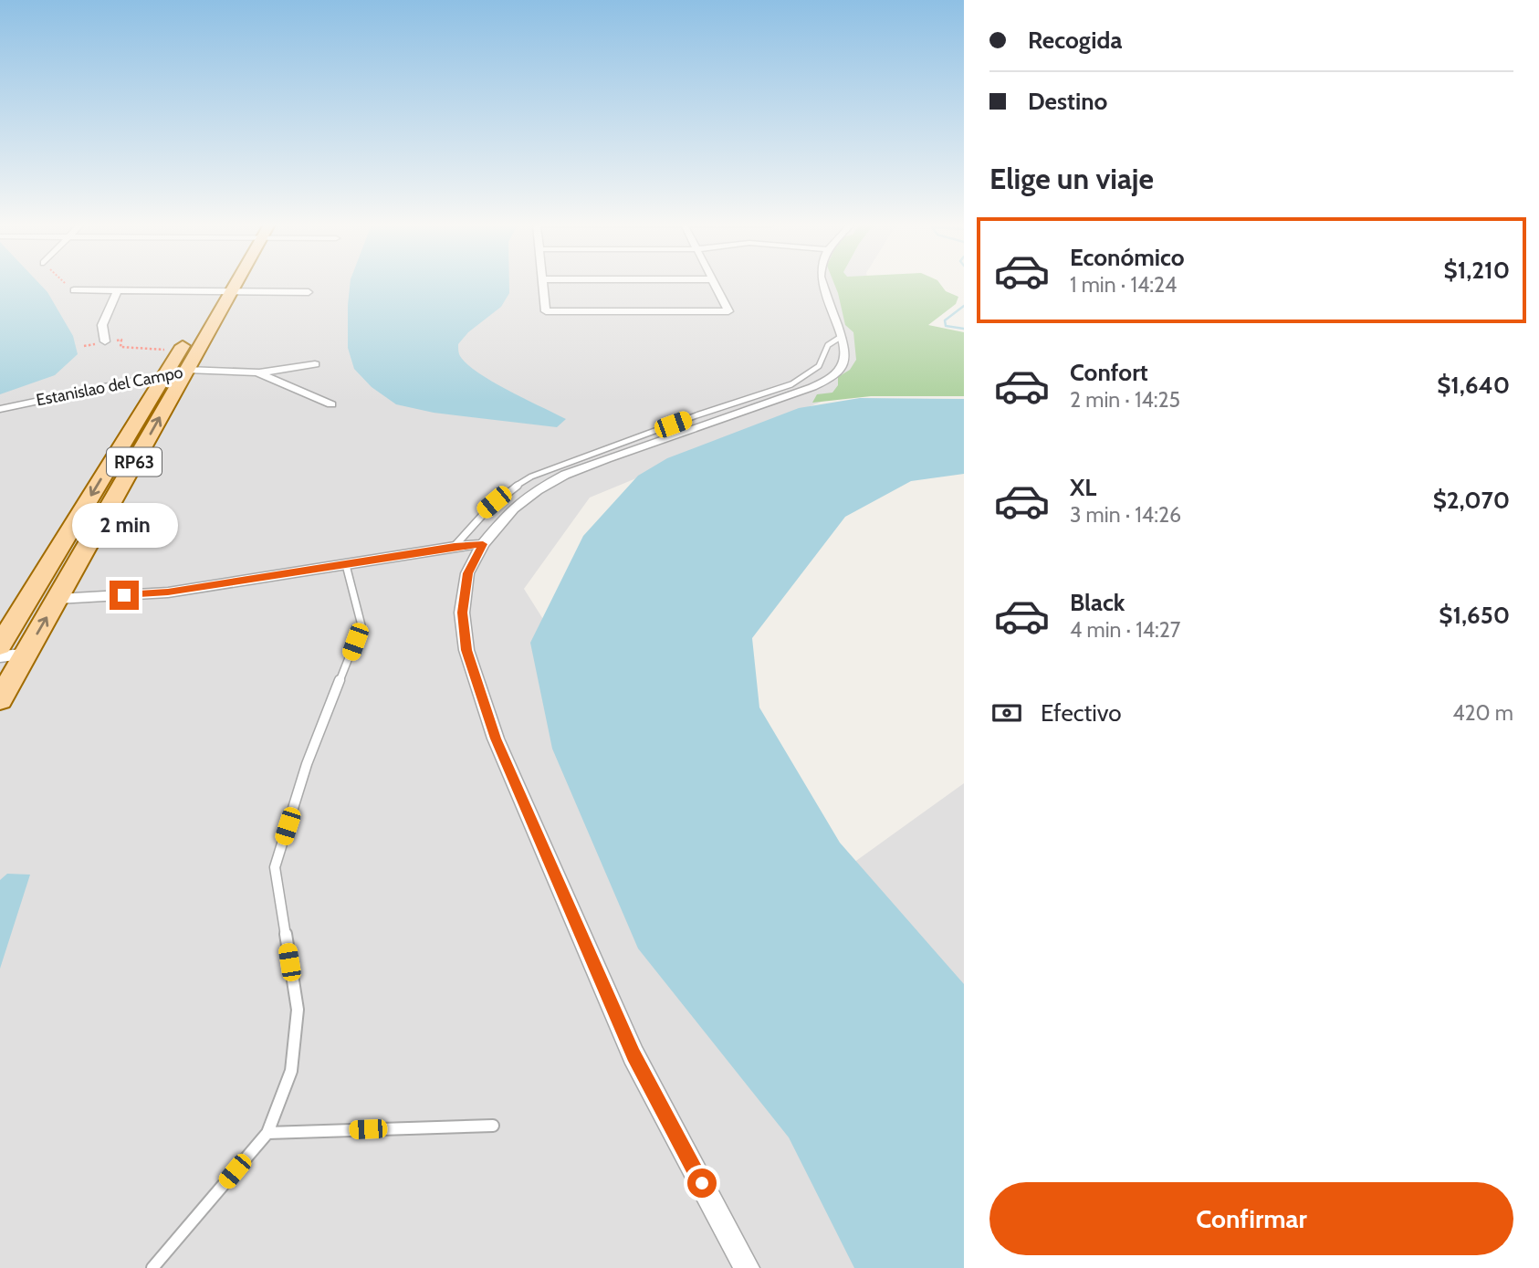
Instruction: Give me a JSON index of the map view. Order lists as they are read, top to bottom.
{
  "streets": {
    "main road": ["RP63"],
    "street": ["Estanislao del Campo"]
  },
  "crossings": [
    ["Estanislao del Campo", "RP63"]
  ],
  "page": {
    "banner": ["Recogida", "Destino"],
    "heading": "Elige un viaje",
    "list": [
      {
        "name": "Económico",
        "note": "1 min · 14:24",
        "value": "$1,210"
      },
      {
        "name": "Confort",
        "note": "2 min · 14:25",
        "value": "$1,640"
      },
      {
        "name": "XL",
        "note": "3 min · 14:26",
        "value": "$2,070"
      },
      {
        "name": "Black",
        "note": "4 min · 14:27",
        "value": "$1,650"
      }
    ],
    "bubble": "2 min",
    "pay": ["Efectivo", "420 m"],
    "buttons": "Confirmar"
  }
}
